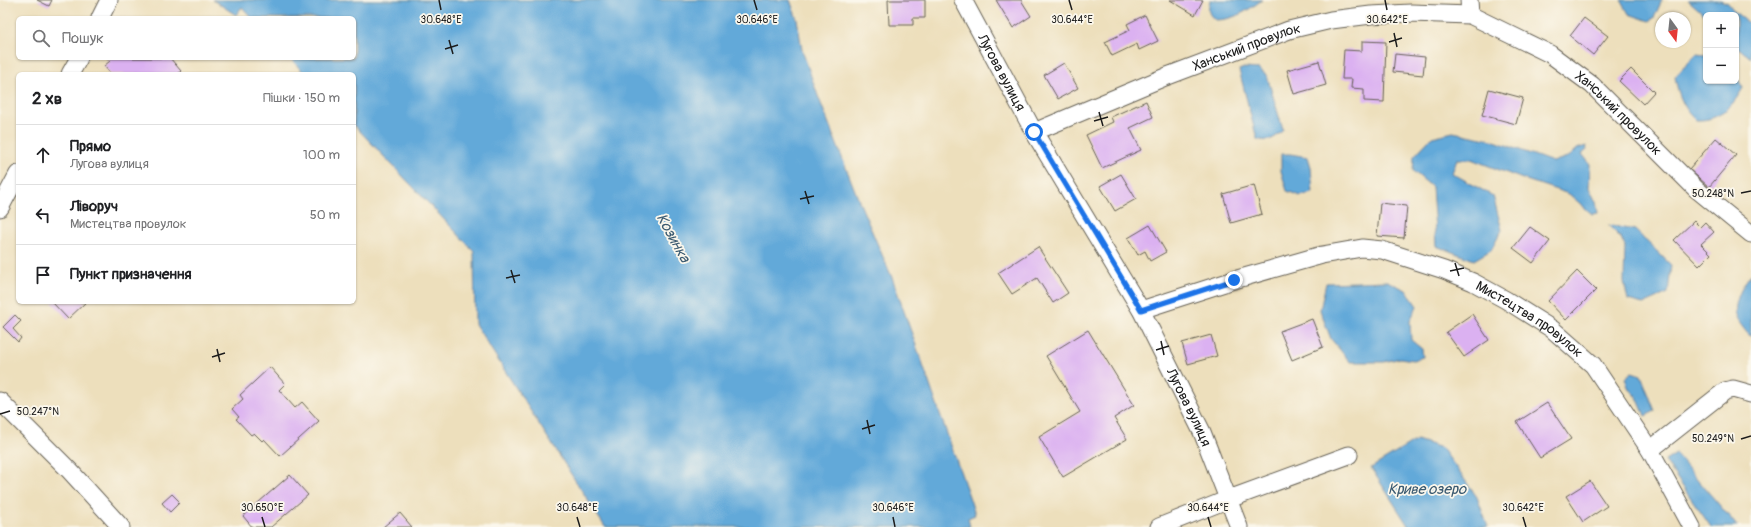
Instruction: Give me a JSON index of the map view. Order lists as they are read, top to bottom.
{
  "streets": {
    "street": ["Ханський провулок", "Лугова вулиця", "Мистецтва провулок"]
  },
  "crossings": [
    ["Ханський провулок", "Лугова вулиця"],
    ["Лугова вулиця", "Мистецтва провулок"]
  ],
  "water": ["Козинка", "Криве озеро"],
  "north": "bottom",
  "page": {
    "map_buttons": ["+", "−"],
    "search": "Пошук",
    "heading": ["2 хв", "Пішки · 150 m"],
    "list": [
      ["Прямо", "Лугова вулиця", "100 m"],
      ["Ліворуч", "Мистецтва провулок", "50 m"],
      "Пункт призначення"
    ]
  },
  "coordinates": [
    "30.648°E",
    "30.646°E",
    "30.644°E",
    "30.642°E",
    "50.248°N",
    "50.247°N",
    "50.249°N",
    "30.650°E"
  ]
}
